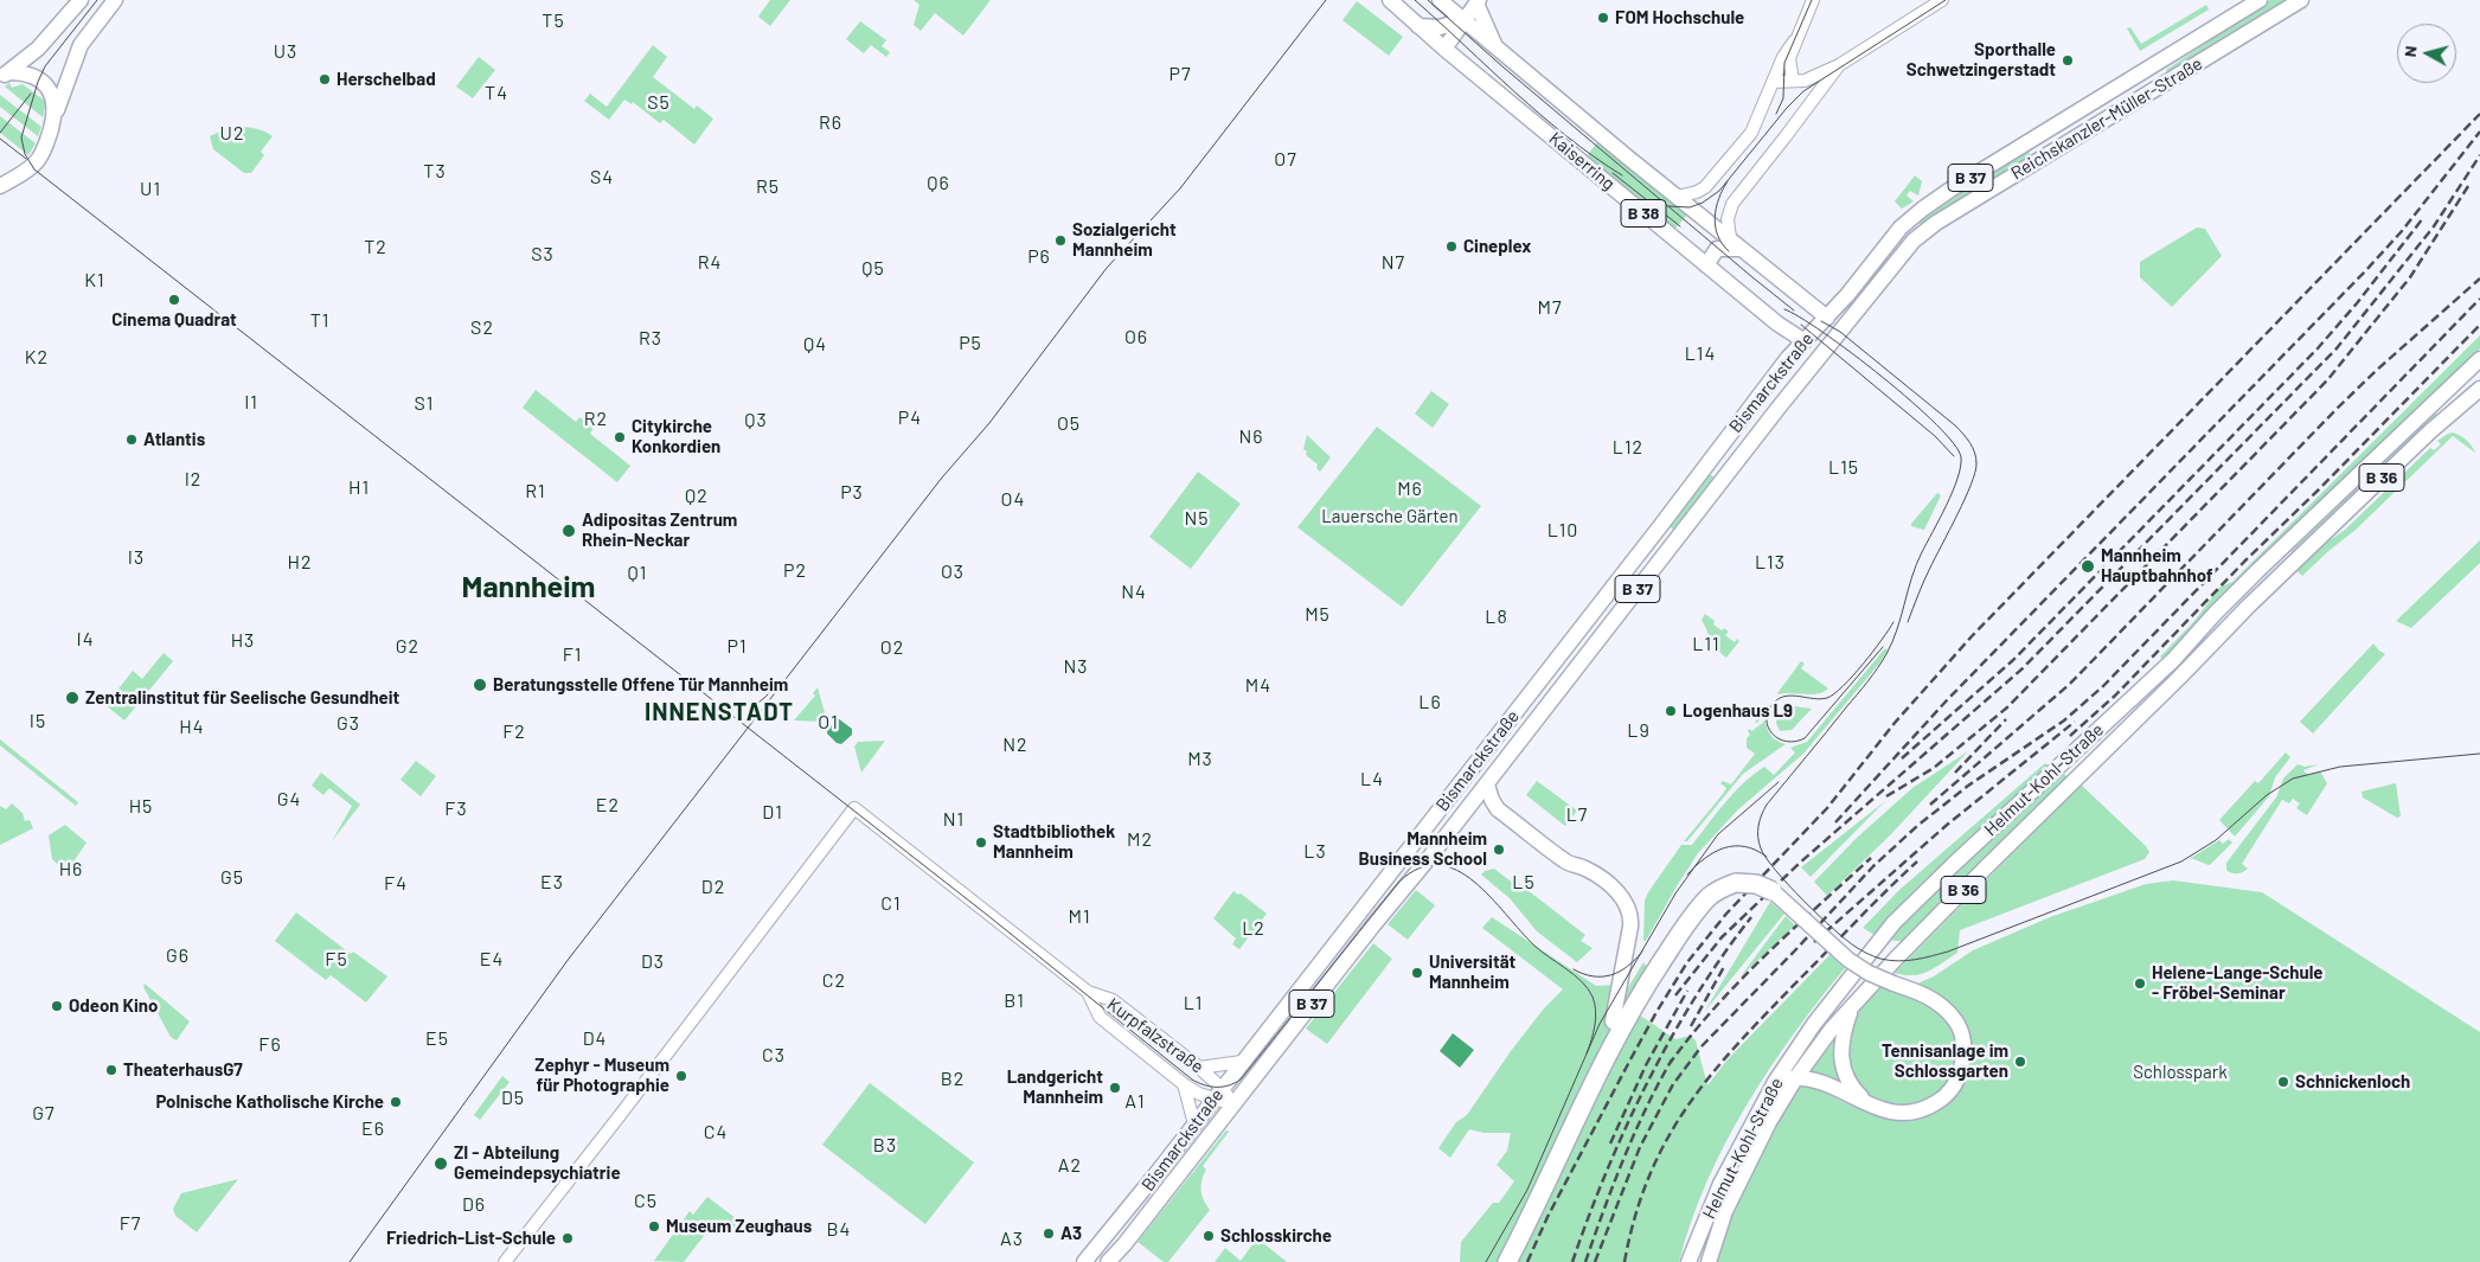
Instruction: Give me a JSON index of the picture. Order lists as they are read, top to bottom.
{
  "streets": {
    "main road": [
      "Reichskanzler-Müller-Straße",
      "Kaiserring",
      "B 37",
      "B 38",
      "Bismarckstraße",
      "B 36",
      "Helmut-Kohl-Straße"
    ],
    "street": ["Kurpfalzstraße"]
  },
  "crossings": [
    ["Reichskanzler-Müller-Straße", "B 37"],
    ["Reichskanzler-Müller-Straße", "Bismarckstraße"],
    ["Kaiserring", "B 37"],
    ["Kaiserring", "B 38"],
    ["Kaiserring", "Bismarckstraße"],
    ["B 37", "Bismarckstraße"],
    ["B 38", "Bismarckstraße"],
    ["Bismarckstraße", "Kurpfalzstraße"]
  ],
  "districts": [
    "T5",
    "U3",
    "P7",
    "T4",
    "S5",
    "R6",
    "U2",
    "O7",
    "T3",
    "S4",
    "Q6",
    "R5",
    "U1",
    "T2",
    "S3",
    "P6",
    "R4",
    "N7",
    "Q5",
    "K1",
    "M7",
    "T1",
    "S2",
    "O6",
    "R3",
    "P5",
    "Q4",
    "L14",
    "K2",
    "I1",
    "S1",
    "P4",
    "R2",
    "Q3",
    "O5",
    "N6",
    "L12",
    "L15",
    "I2",
    "H1",
    "M6",
    "R1",
    "P3",
    "Q2",
    "O4",
    "N5",
    "L10",
    "I3",
    "H2",
    "L13",
    "P2",
    "O3",
    "Q1",
    "Mannheim",
    "N4",
    "M5",
    "L8",
    "I4",
    "H3",
    "L11",
    "G2",
    "P1",
    "O2",
    "F1",
    "N3",
    "M4",
    "L6",
    "INNENSTADT",
    "I5",
    "O1",
    "G3",
    "H4",
    "L9",
    "F2",
    "N2",
    "M3",
    "L4",
    "G4",
    "E2",
    "H5",
    "F3",
    "D1",
    "L7",
    "N1",
    "M2",
    "L3",
    "H6",
    "G5",
    "E3",
    "L5",
    "F4",
    "D2",
    "C1",
    "M1",
    "L2",
    "G6",
    "F5",
    "E4",
    "D3",
    "C2",
    "B1",
    "L1",
    "E5",
    "D4",
    "F6",
    "C3",
    "B2",
    "D5",
    "A1",
    "G7",
    "E6",
    "C4",
    "B3",
    "A2",
    "C5",
    "D6",
    "F7",
    "B4",
    "A3"
  ],
  "parks": ["Lauersche Gärten", "Schlosspark"],
  "places": [
    "FOM Hochschule",
    "Sporthalle Schwetzingerstadt",
    "Herschelbad",
    "Sozialgericht Mannheim",
    "Cineplex",
    "Cinema Quadrat",
    "Citykirche Konkordien",
    "Atlantis",
    "Adipositas Zentrum Rhein-Neckar",
    "Mannheim Hauptbahnhof",
    "Beratungsstelle Offene Tür Mannheim",
    "Zentralinstitut für Seelische Gesundheit",
    "Logenhaus L9",
    "Stadtbibliothek Mannheim",
    "Mannheim Business School",
    "Universität Mannheim",
    "Helene-Lange-Schule - Fröbel-Seminar",
    "Odeon Kino",
    "Tennisanlage im Schlossgarten",
    "TheaterhausG7",
    "Zephyr - Museum für Photographie",
    "Schnickenloch",
    "Landgericht Mannheim",
    "Polnische Katholische Kirche",
    "ZI - Abteilung Gemeindepsychiatrie",
    "Museum Zeughaus",
    "A3",
    "Schlosskirche",
    "Friedrich-List-Schule"
  ],
  "north": "left"
}
